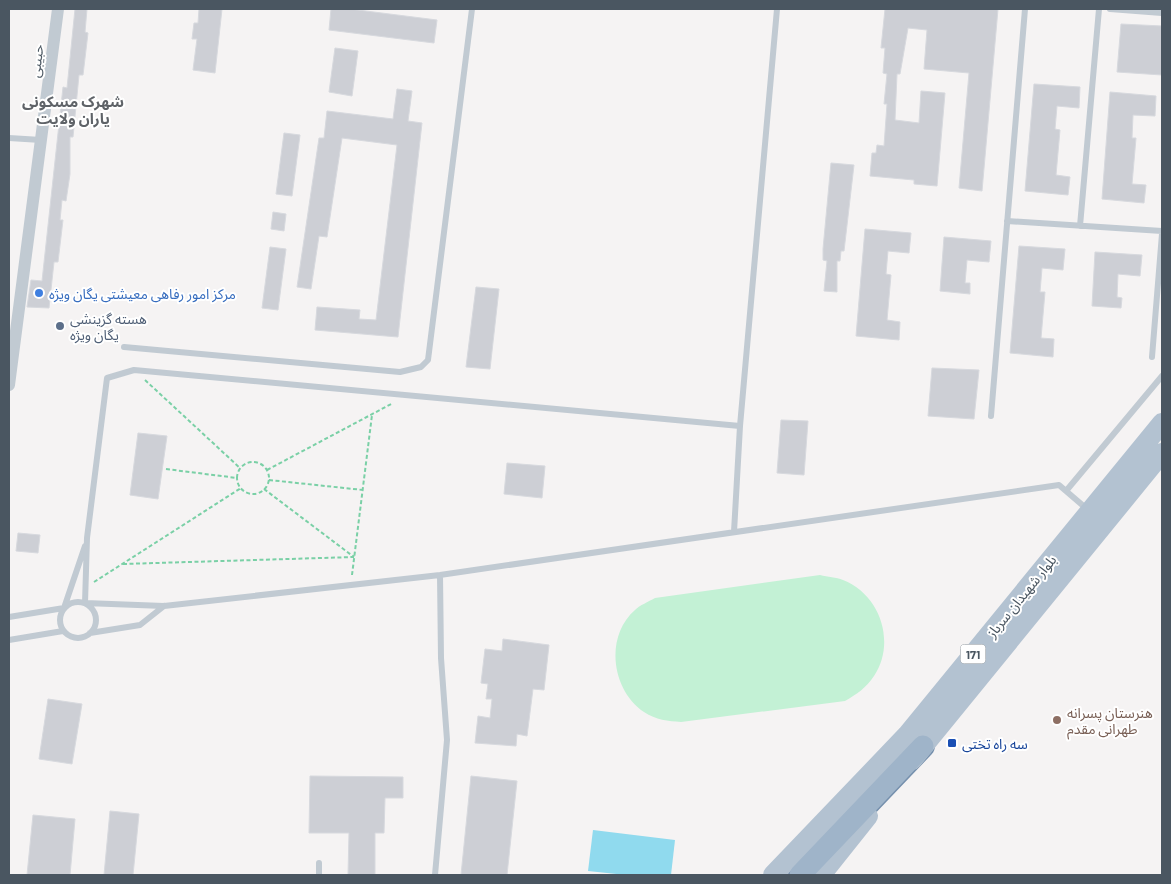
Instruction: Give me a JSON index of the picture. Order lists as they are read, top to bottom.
{
  "streets": {
    "main road": ["بلوار شهیدان سرباز", "171"],
    "street": ["حبیبی"]
  },
  "districts": ["شهرک مسکونی یاران ولایت"],
  "places": {
    "other": ["مرکز امور رفاهی معیشتی یگان ویژه", "هسته گزینشی یگان ویژه", "هنرستان پسرانه طهرانی مقدم"],
    "transit": ["سه راه تختی"]
  }
}
